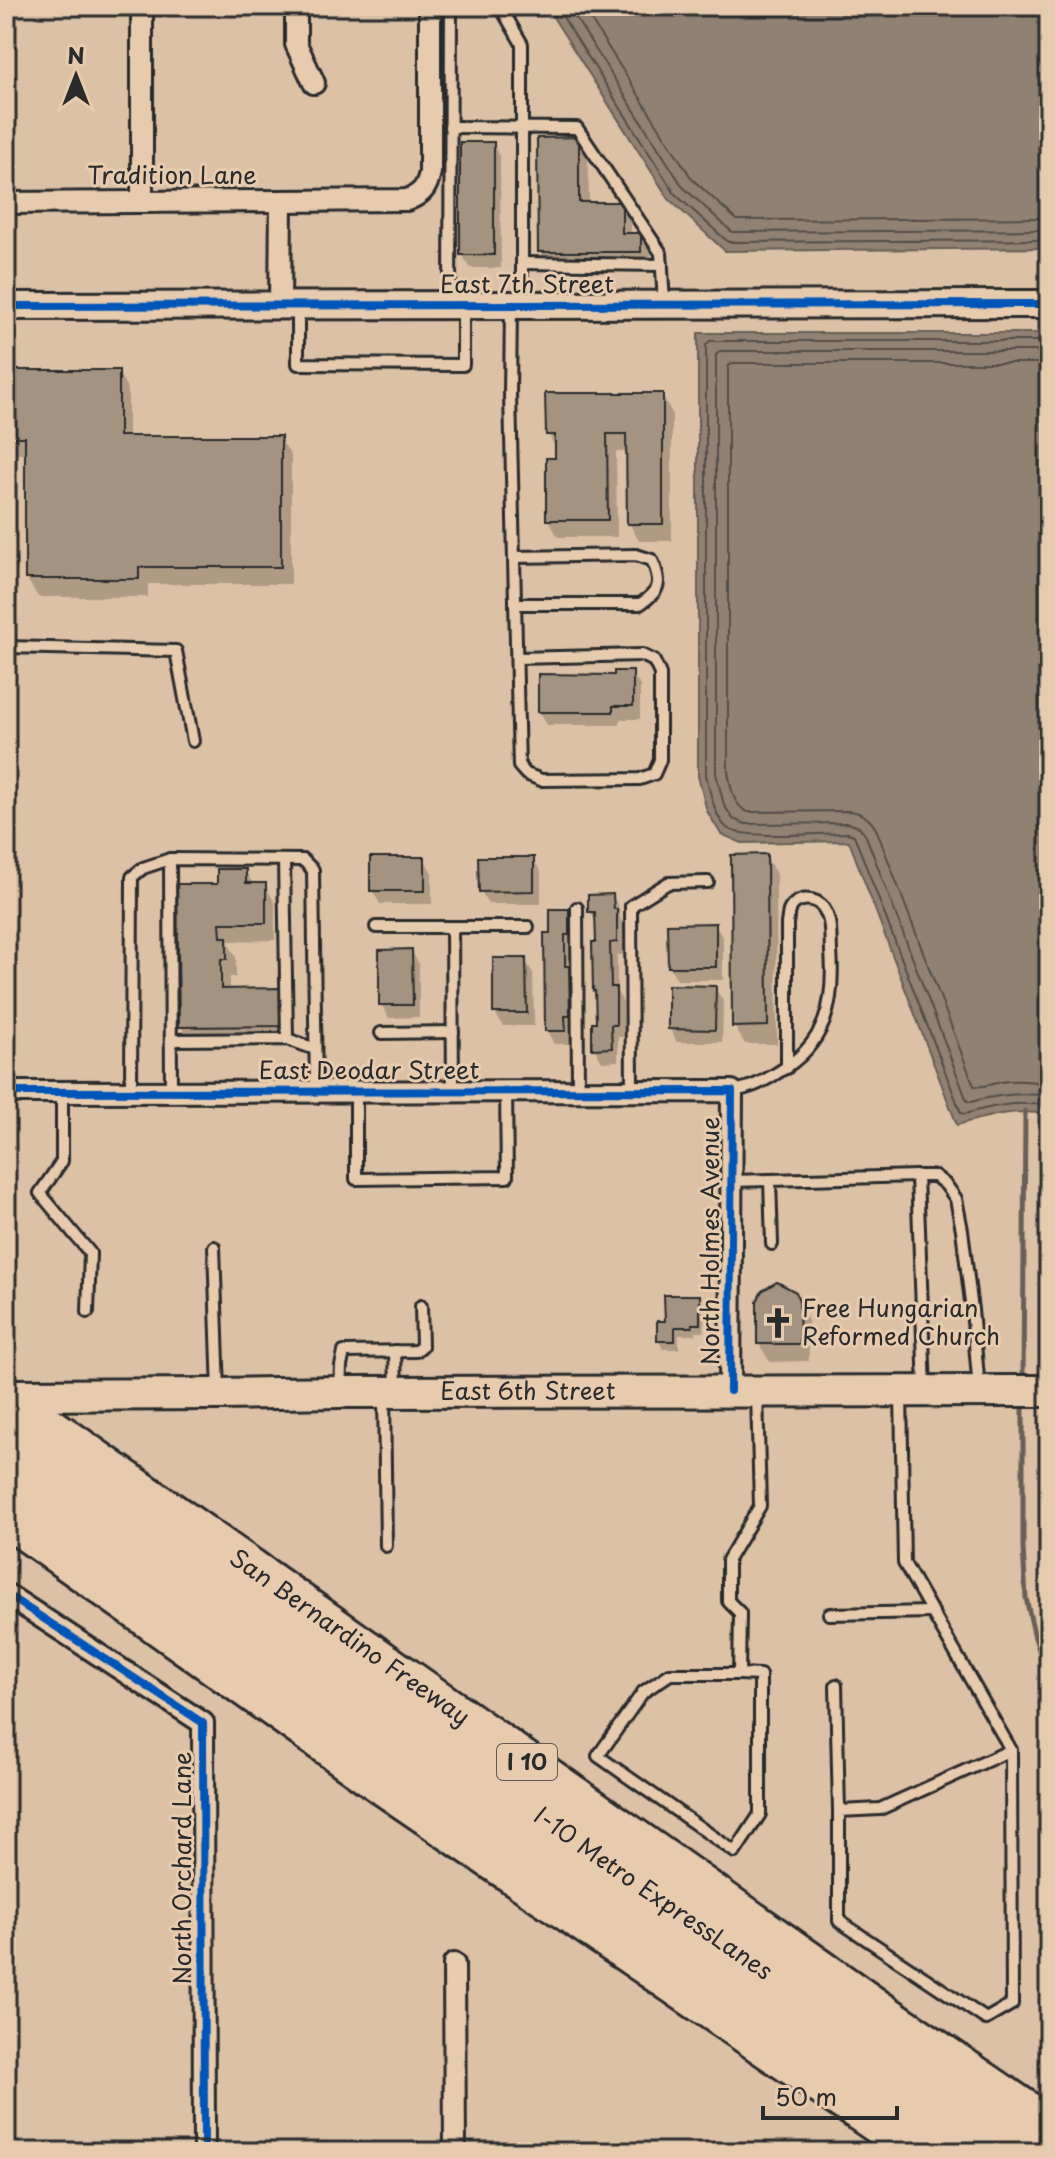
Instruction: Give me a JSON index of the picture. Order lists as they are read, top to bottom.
{
  "streets": {
    "highway": ["San Bernardino Freeway", "I 10", "I-10 Metro ExpressLanes"],
    "main road": ["East 6th Street"],
    "street": [
      "Tradition Lane",
      "East 7th Street",
      "East Deodar Street",
      "North Holmes Avenue",
      "North Orchard Lane"
    ]
  },
  "crossings": [
    ["Tradition Lane", "East 7th Street"],
    ["East Deodar Street", "North Holmes Avenue"],
    ["North Holmes Avenue", "East 6th Street"],
    ["East 6th Street", "San Bernardino Freeway"]
  ],
  "places": {
    "church": ["Free Hungarian Reformed Church"]
  },
  "scale_bar": "50 m",
  "north": "top"
}
